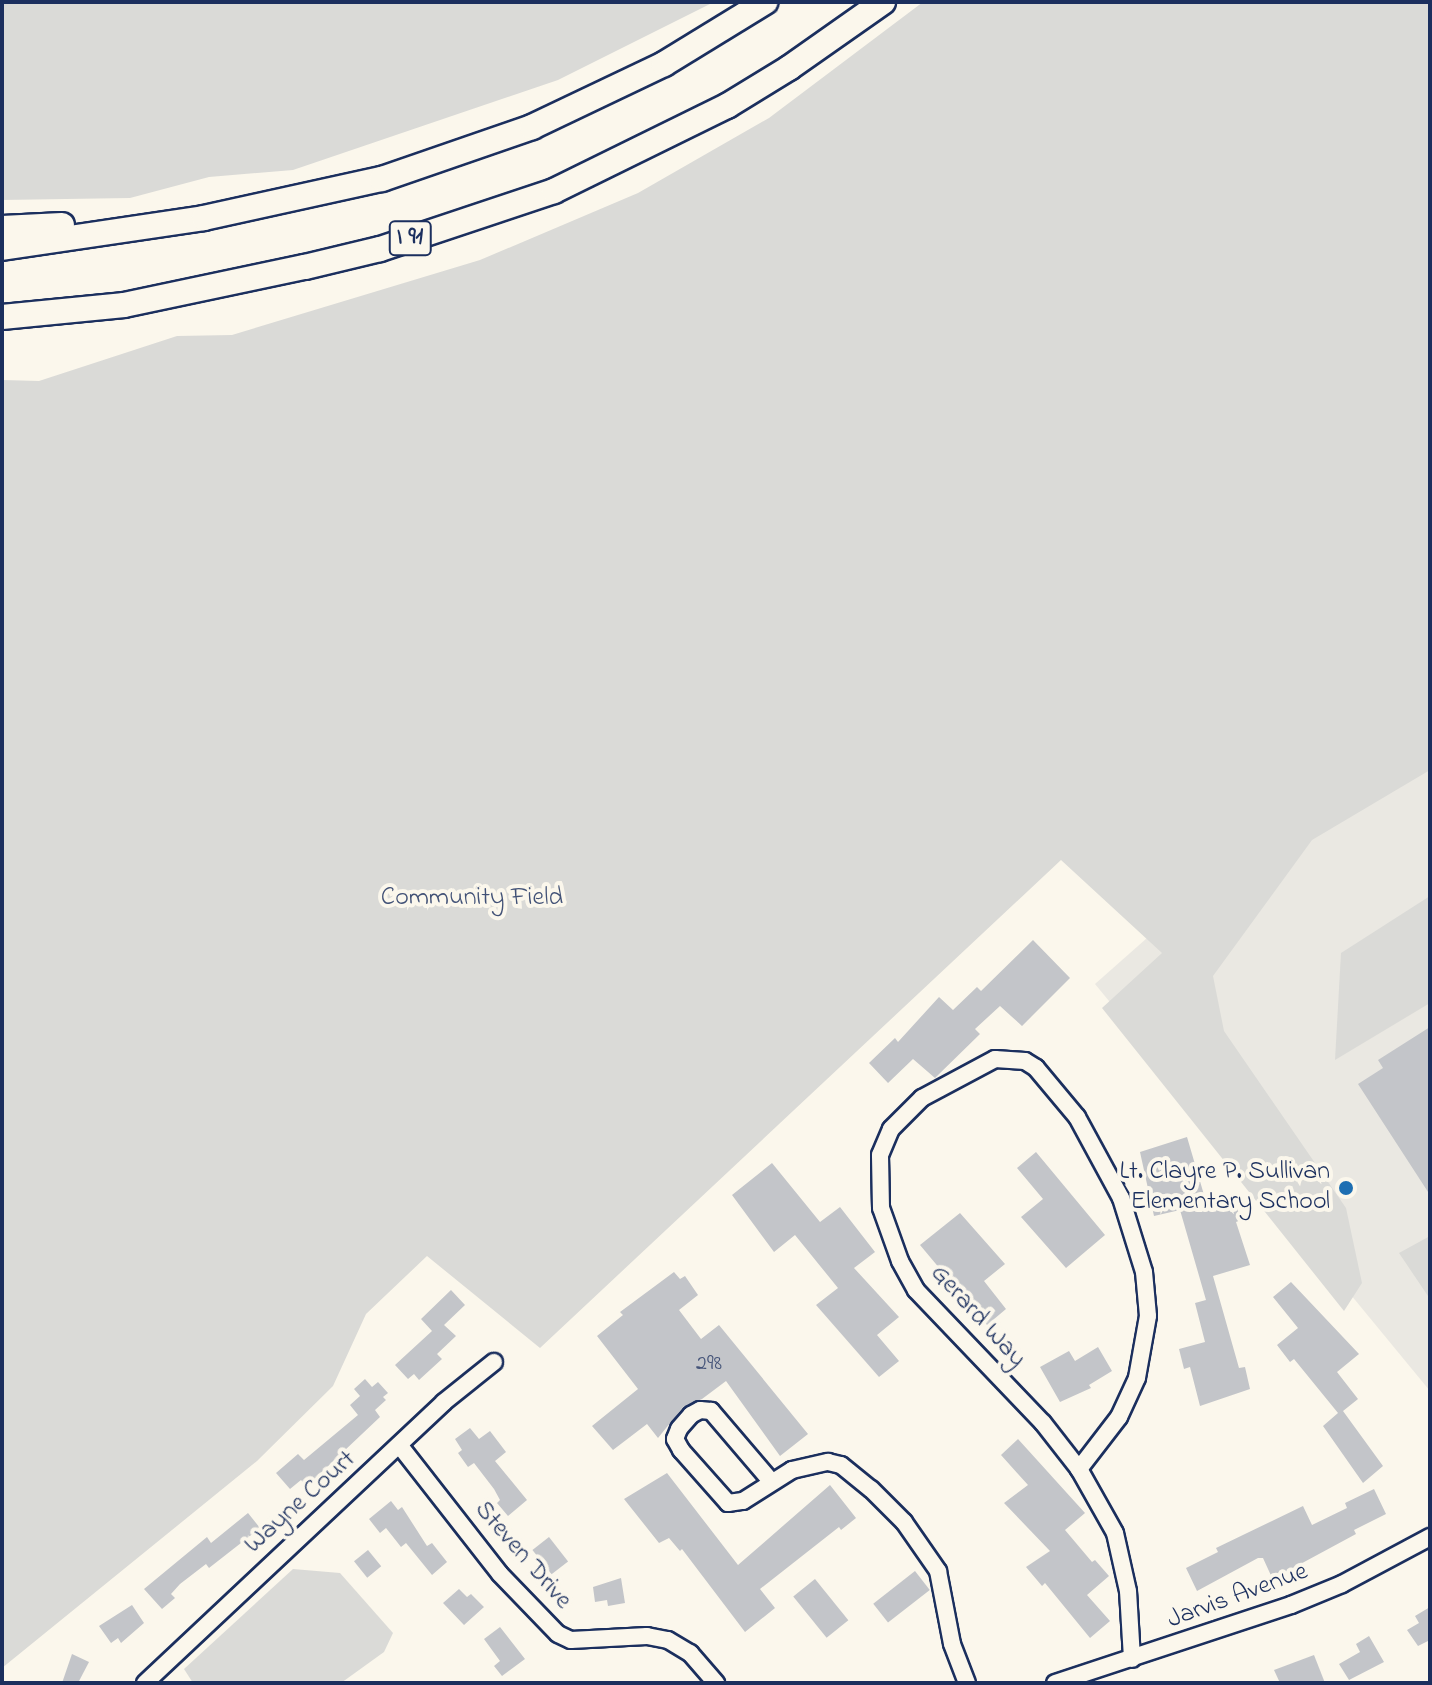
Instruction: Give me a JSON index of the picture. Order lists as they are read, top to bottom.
{
  "streets": {
    "highway": ["I 91"],
    "street": [
      "Gerard Way",
      "Wayne Court",
      "Steven Drive",
      "Jarvis Avenue"
    ]
  },
  "crossings": [
    ["Gerard Way", "Jarvis Avenue"],
    ["Wayne Court", "Steven Drive"]
  ],
  "parks": ["Community Field"],
  "places": ["Lt. Clayre P. Sullivan Elementary School"],
  "house_numbers": ["298"]
}
